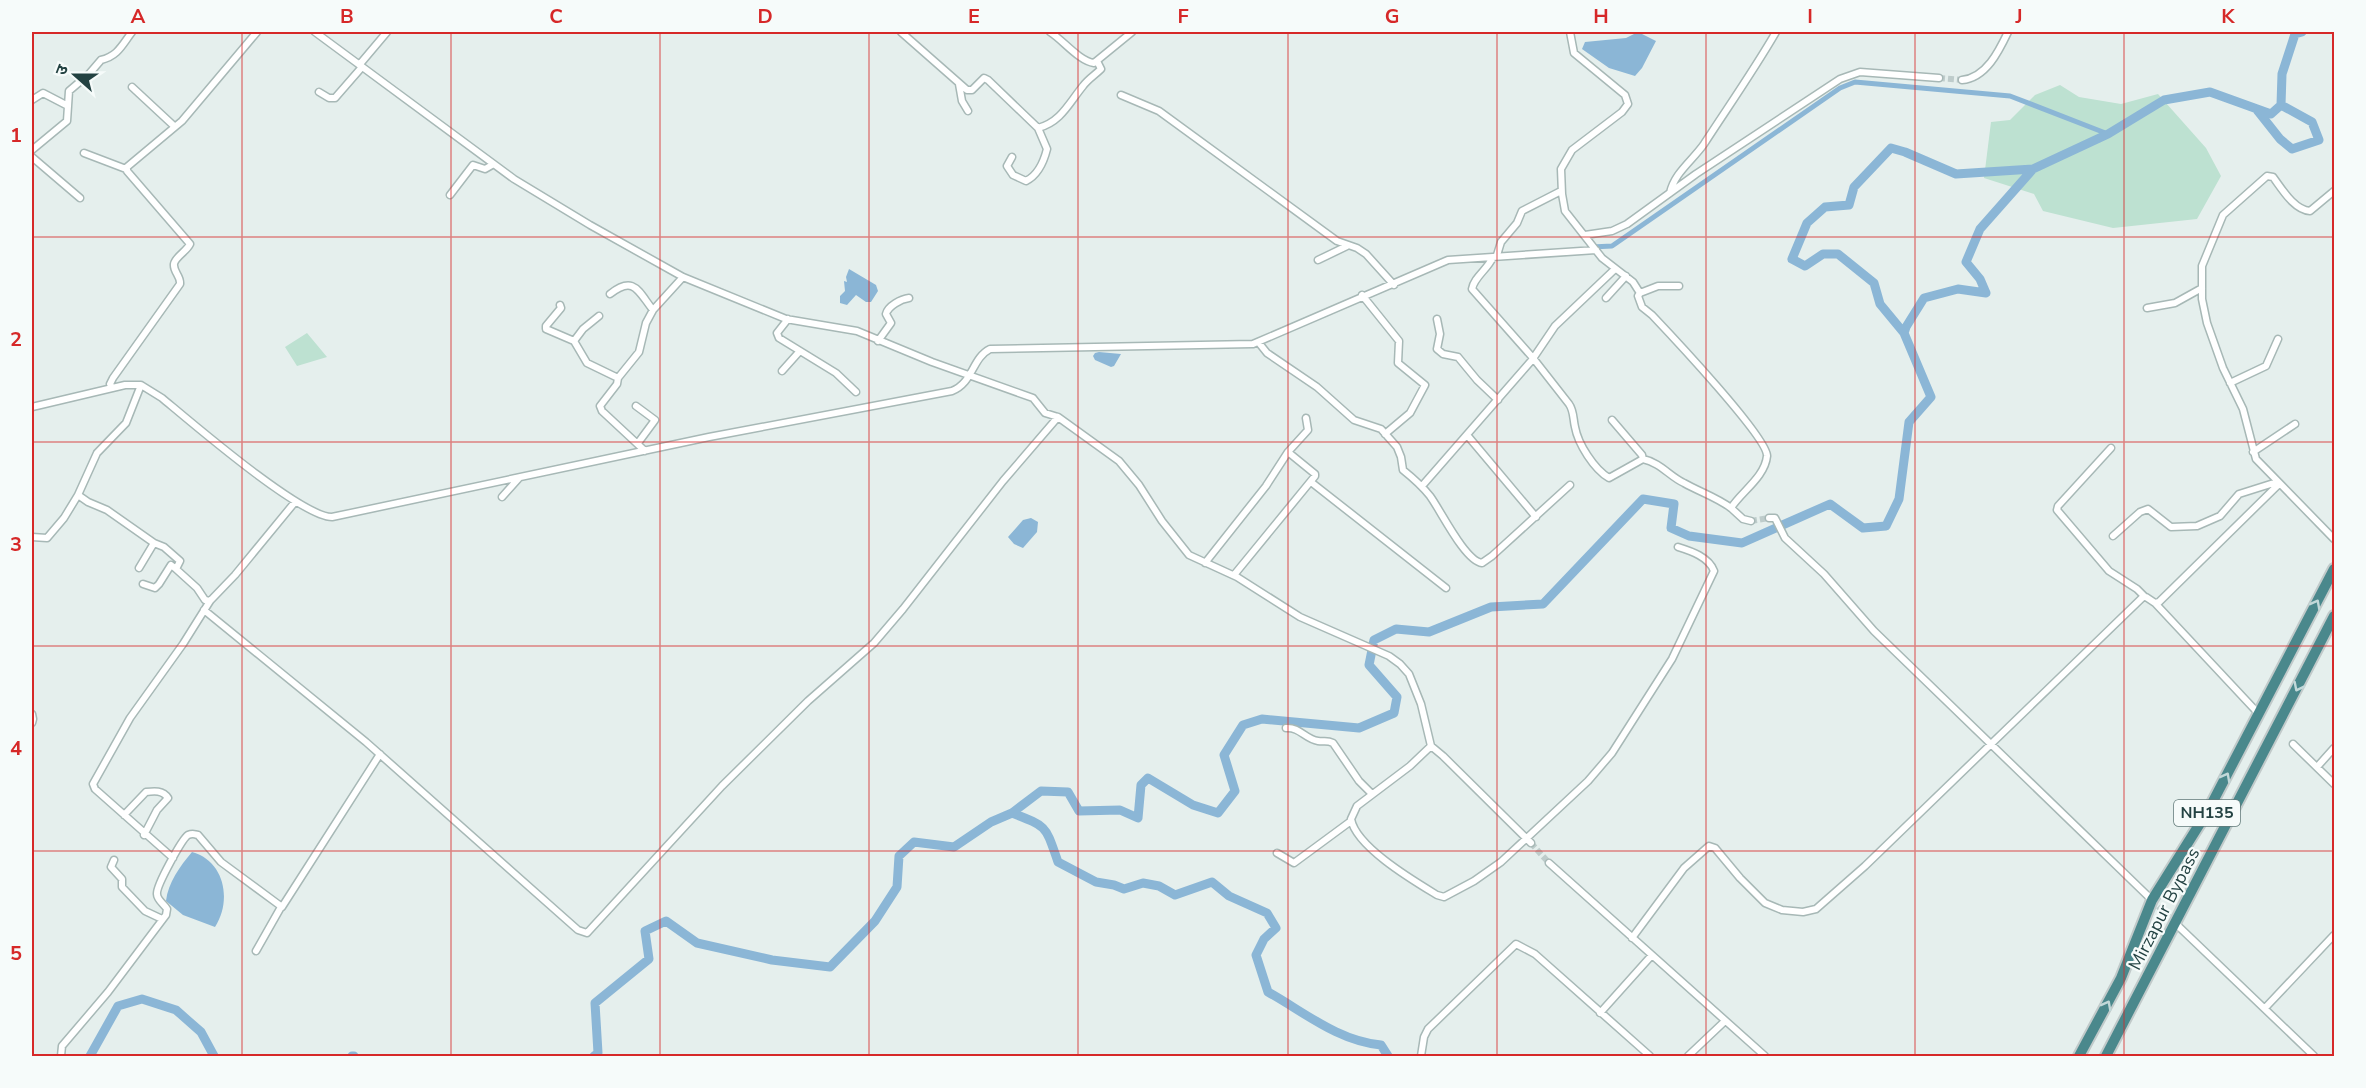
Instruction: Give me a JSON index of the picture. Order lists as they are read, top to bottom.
{
  "streets": {
    "highway": ["NH135", "Mirzapur Bypass"]
  },
  "north": "left",
  "grid": {
    "columns": [
      "A",
      "B",
      "C",
      "D",
      "E",
      "F",
      "G",
      "H",
      "I",
      "J",
      "K"
    ],
    "rows": [
      "1",
      "2",
      "3",
      "4",
      "5"
    ]
  }
}
